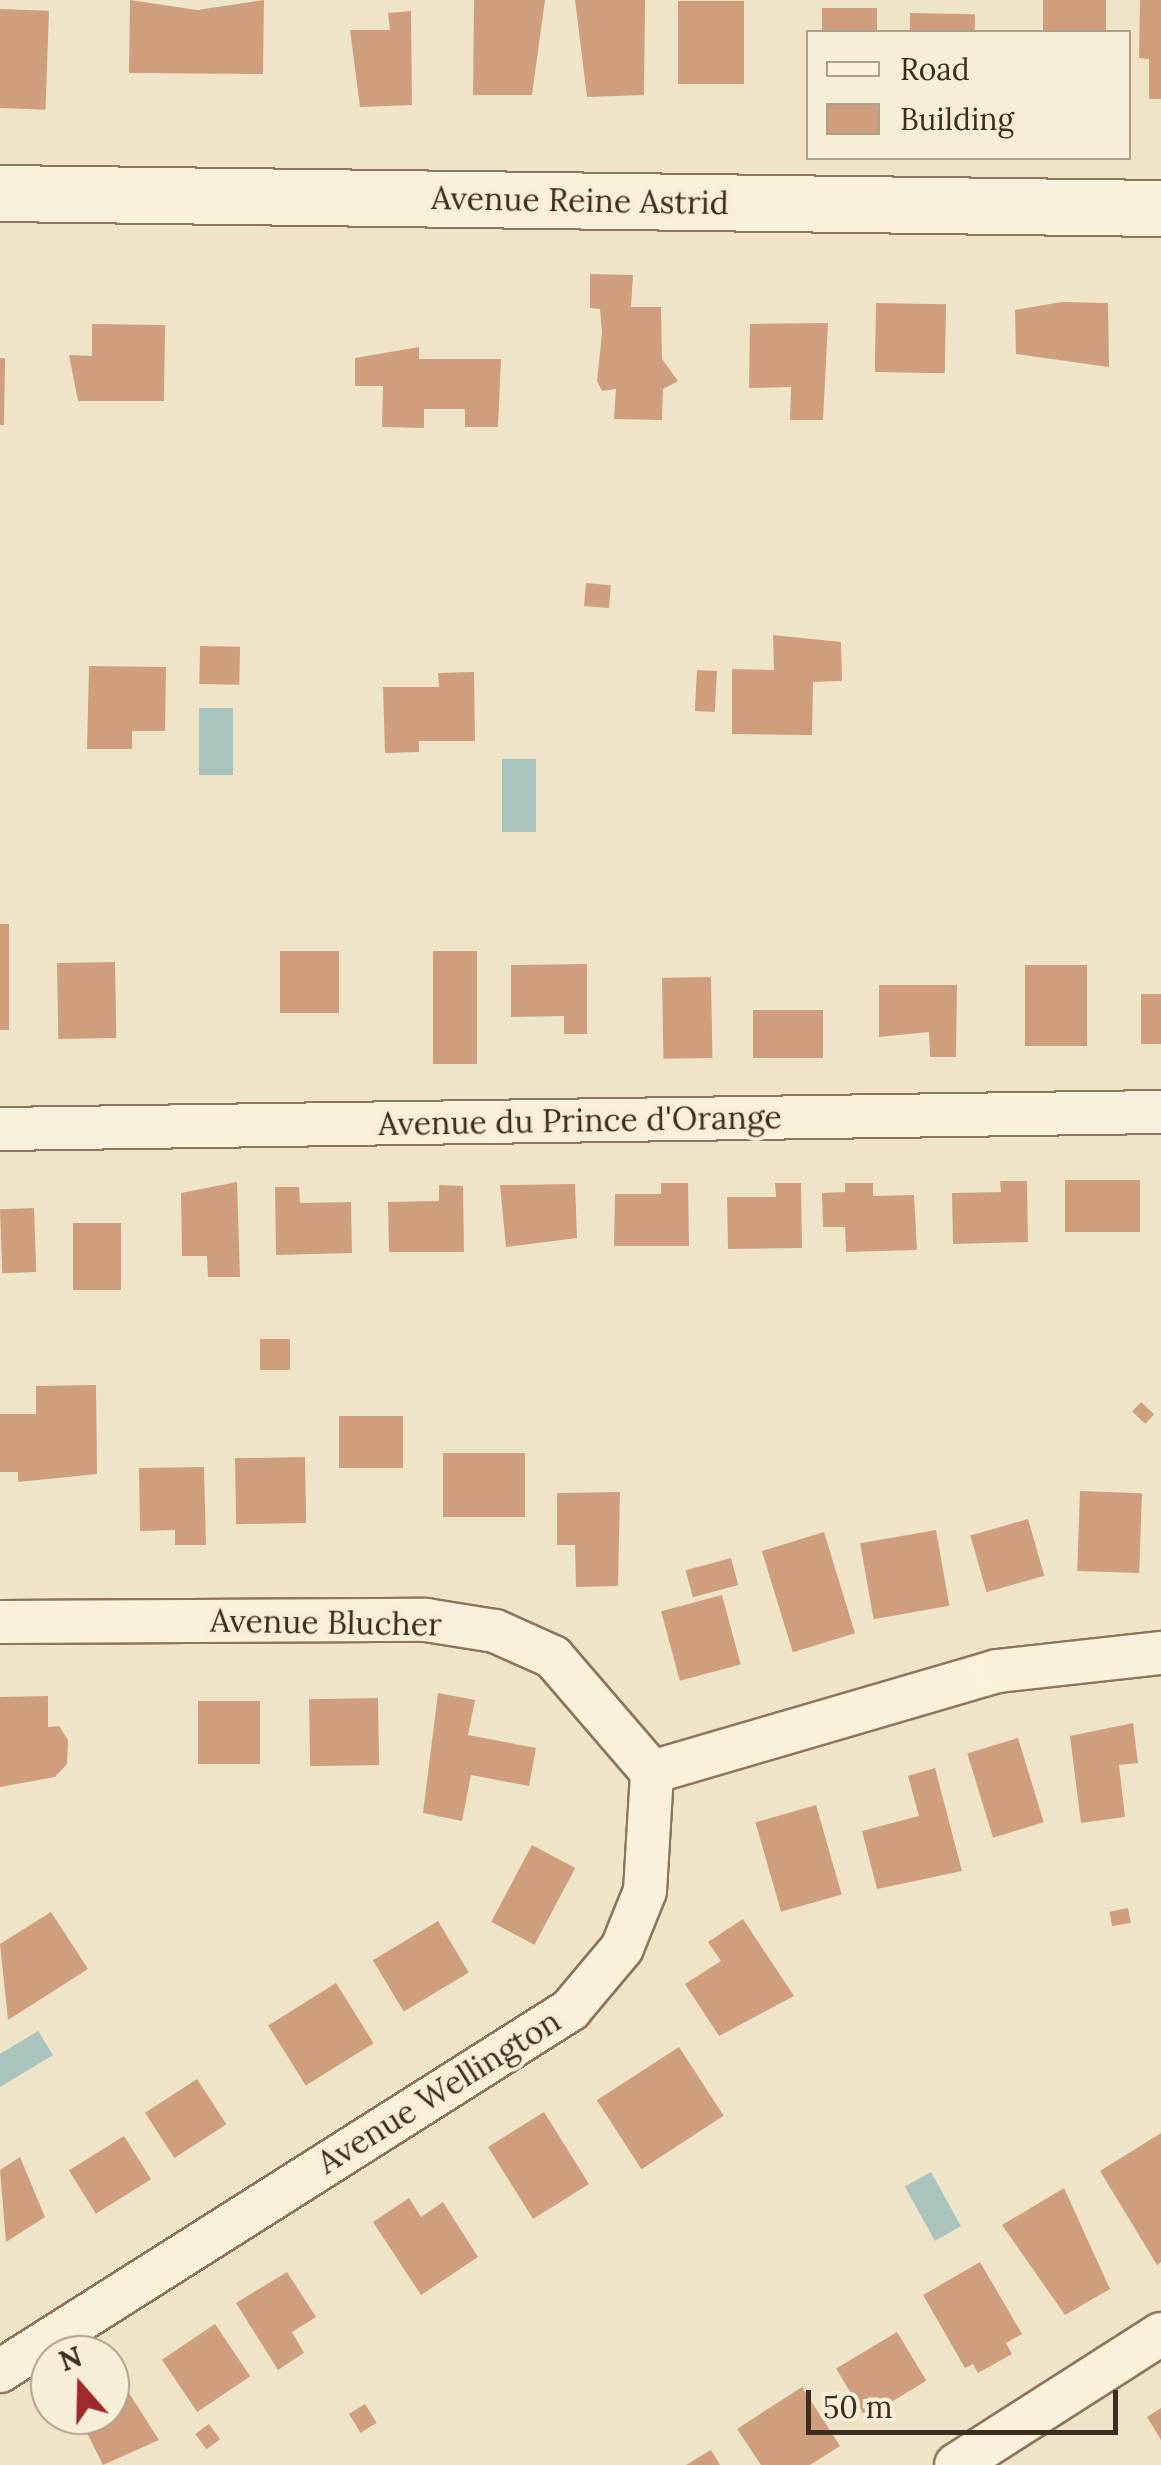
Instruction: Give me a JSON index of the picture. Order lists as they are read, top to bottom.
{
  "streets": {
    "street": [
      "Avenue Reine Astrid",
      "Avenue du Prince d'Orange",
      "Avenue Blucher",
      "Avenue Wellington"
    ]
  },
  "crossings": [
    ["Avenue Blucher", "Avenue Wellington"]
  ],
  "legend": ["Road", "Building"],
  "scale_bar": "50 m",
  "north": "top"
}
